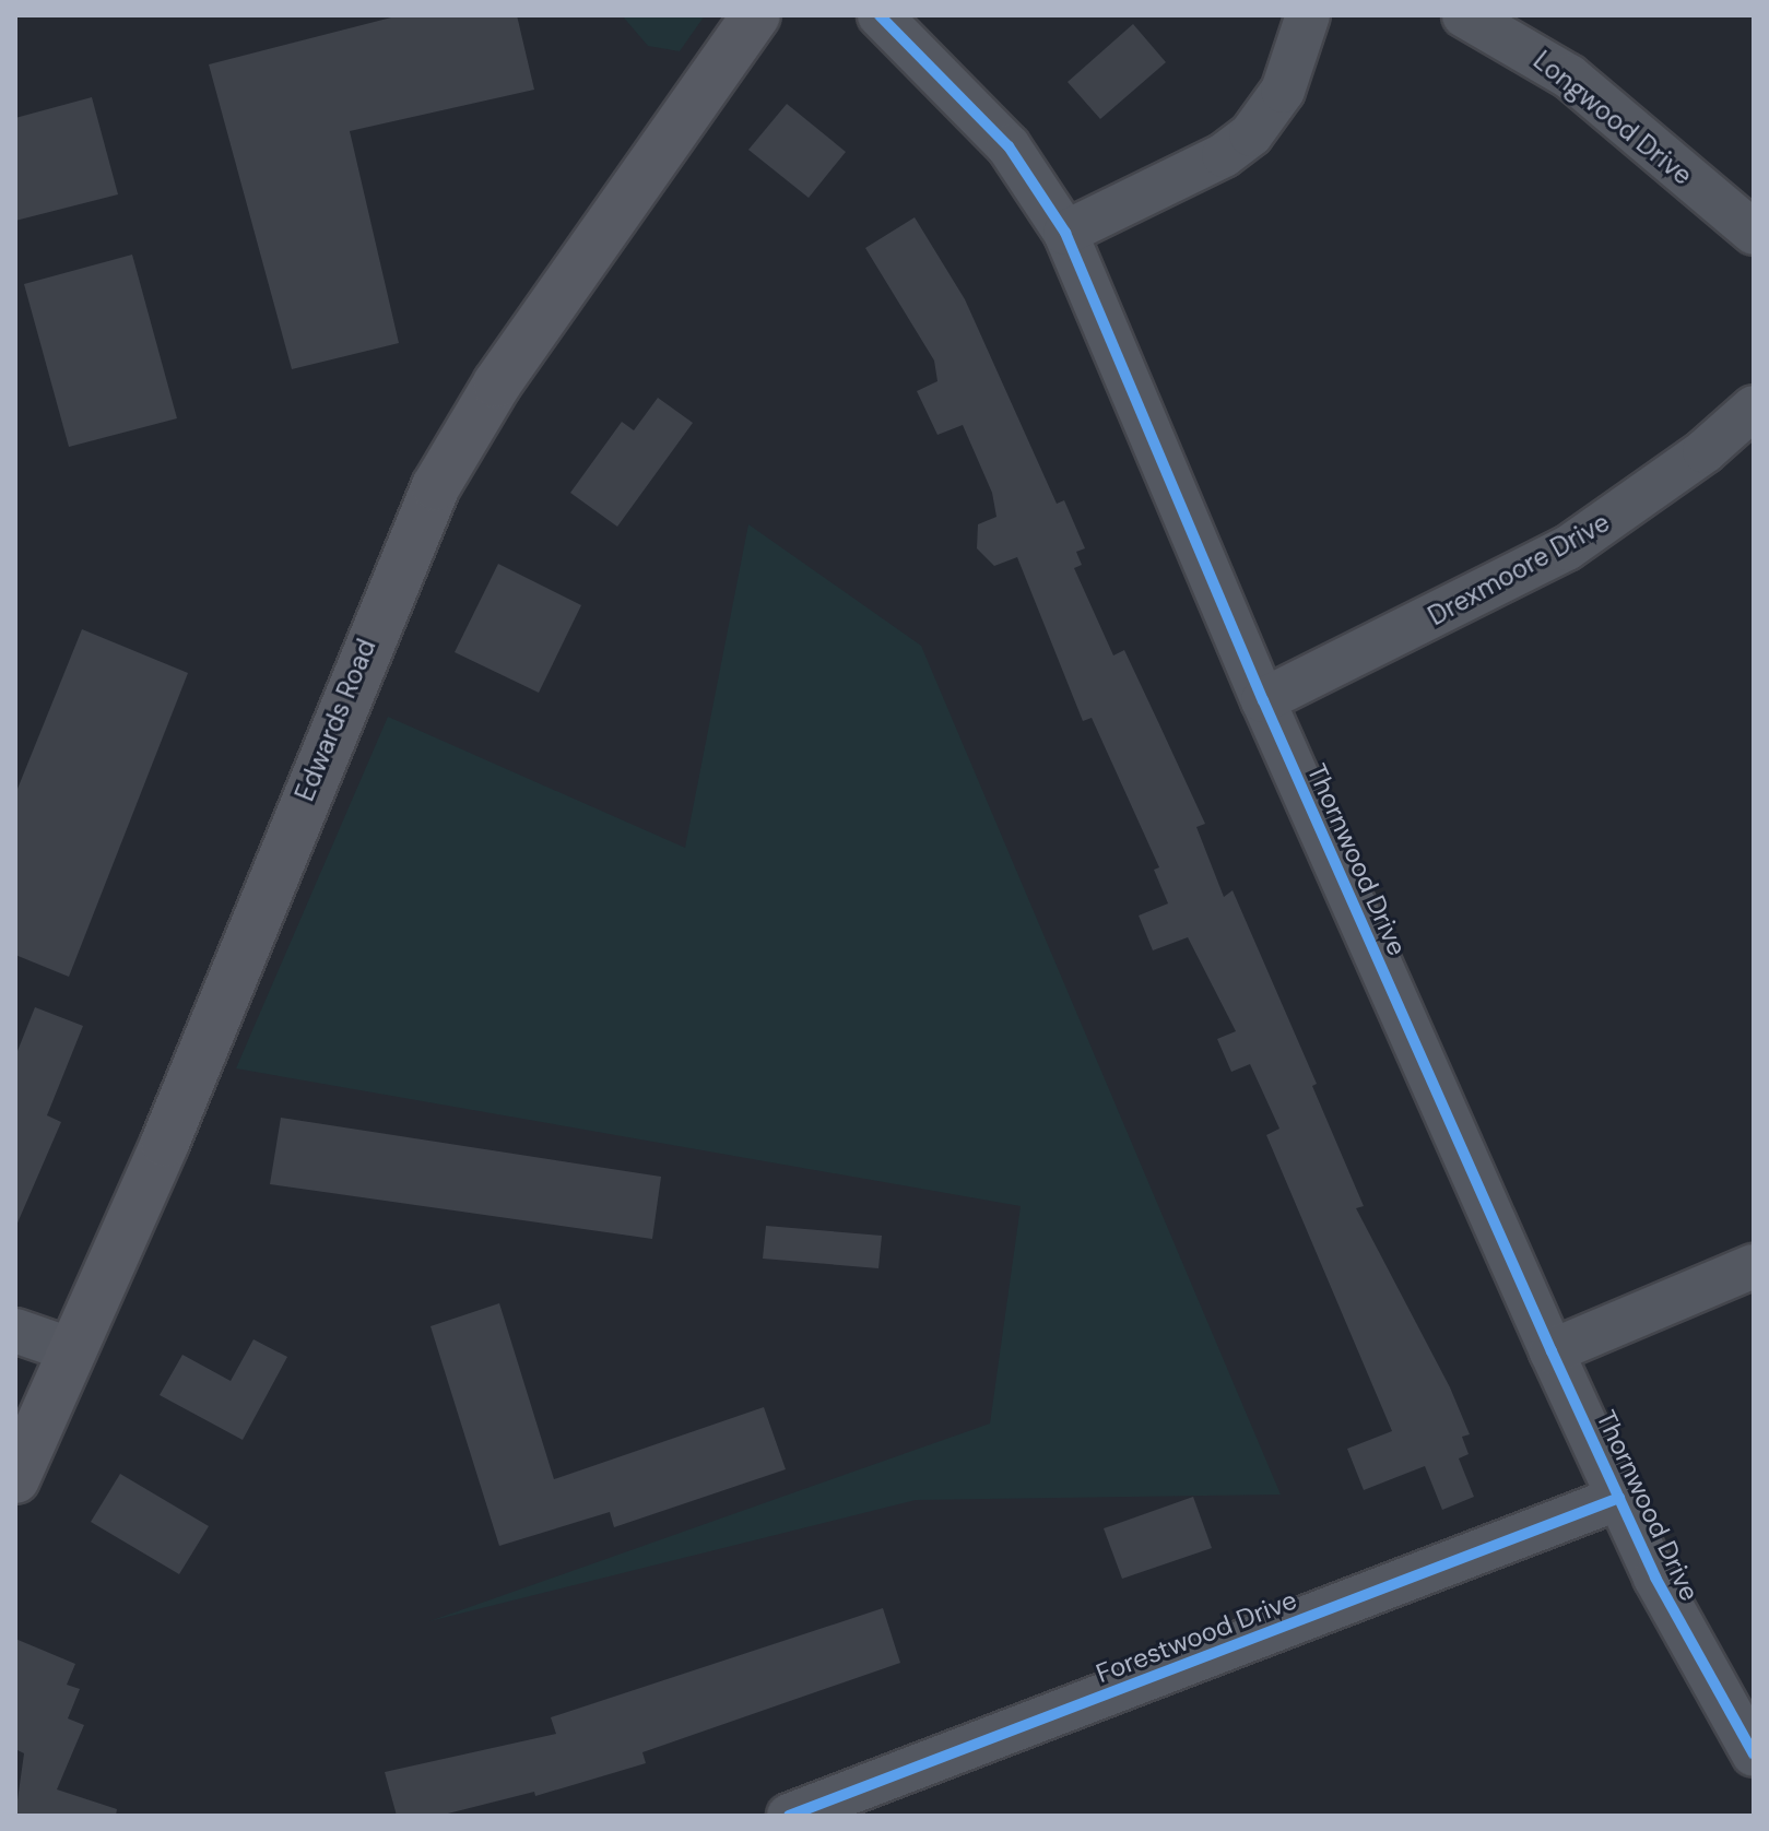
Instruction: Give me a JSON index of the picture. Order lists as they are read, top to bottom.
{
  "streets": {
    "main road": ["Edwards Road"],
    "street": [
      "Longwood Drive",
      "Drexmoore Drive",
      "Thornwood Drive",
      "Forestwood Drive"
    ]
  },
  "crossings": [
    ["Drexmoore Drive", "Thornwood Drive"],
    ["Thornwood Drive", "Forestwood Drive"]
  ]
}
